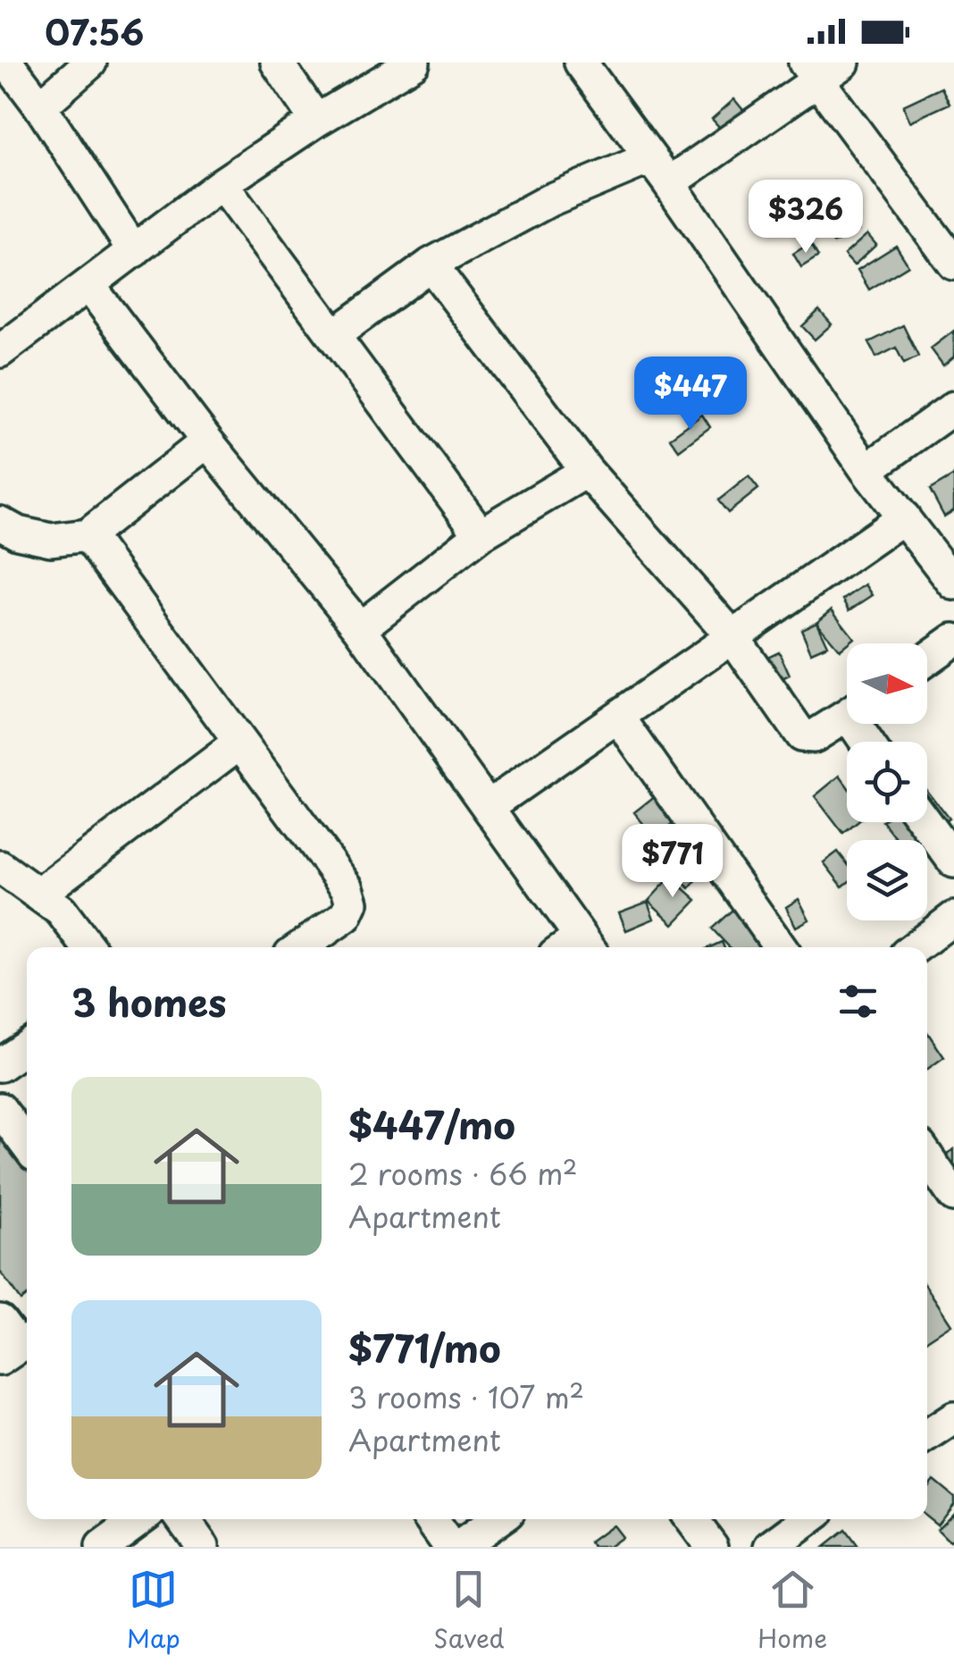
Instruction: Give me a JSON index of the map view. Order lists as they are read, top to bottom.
{
  "north": "right",
  "page": {
    "status": "07:56",
    "price": ["$326", "$447", "$771"],
    "heading": "3 homes",
    "list": [
      {
        "name": "$447/mo",
        "note": "2 rooms · 66 m² · Apartment"
      },
      {
        "name": "$771/mo",
        "note": "3 rooms · 107 m² · Apartment"
      }
    ],
    "tabs": ["Map", "Saved", "Home"]
  }
}
